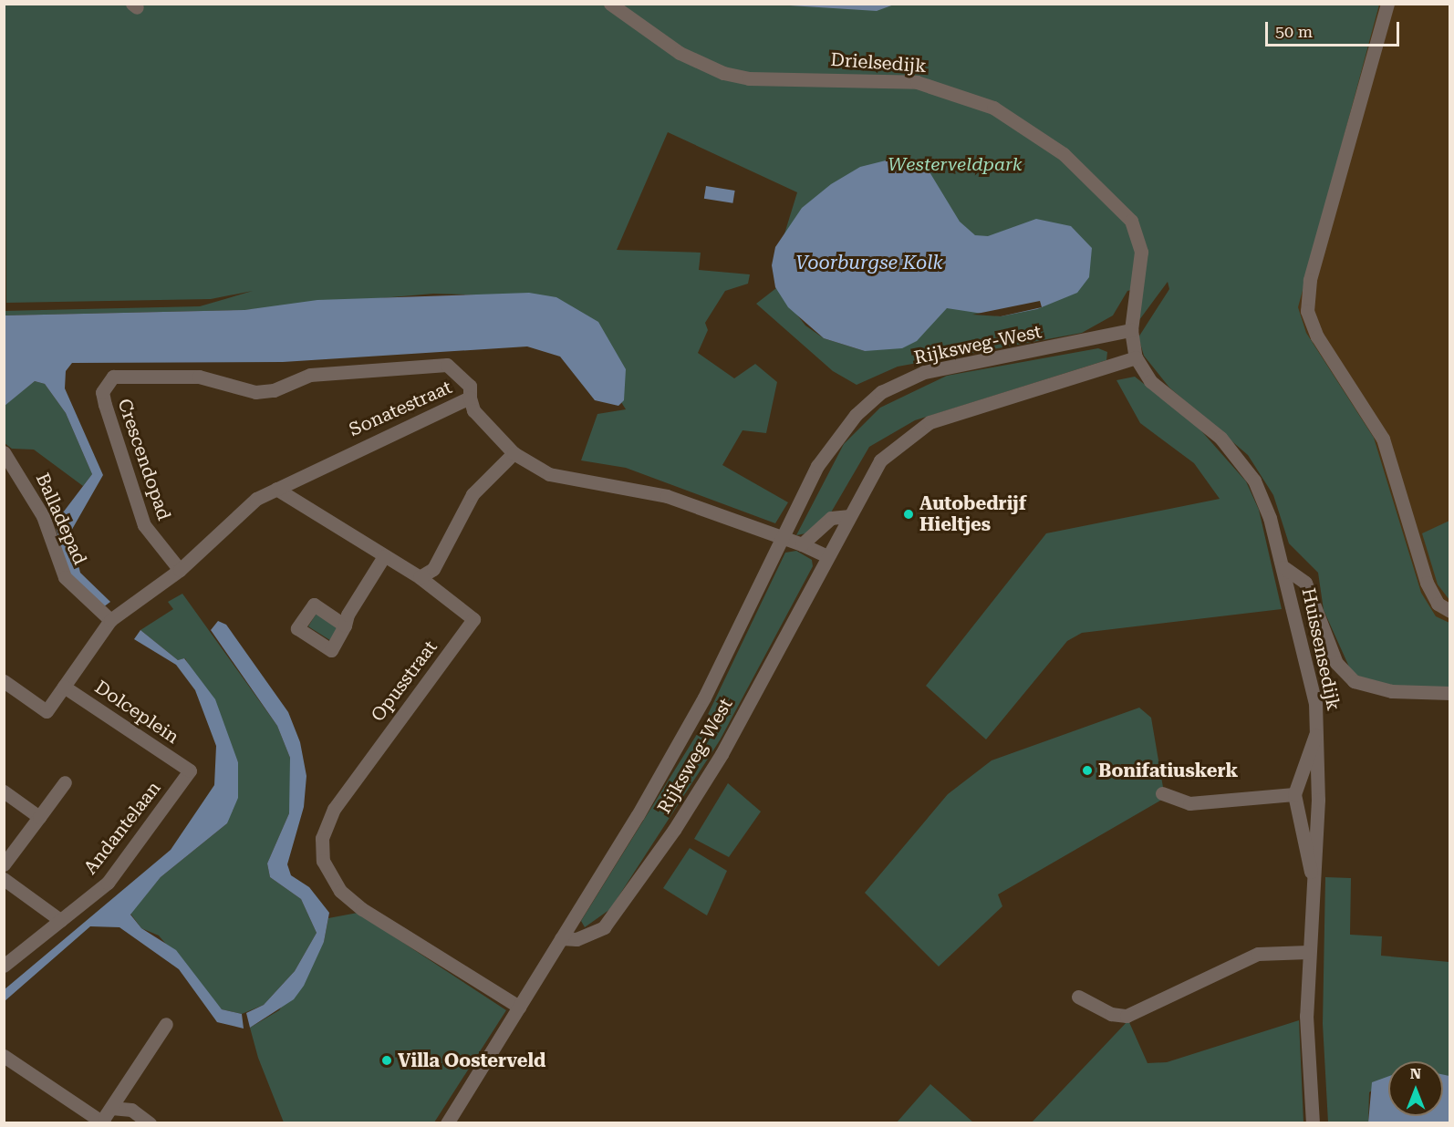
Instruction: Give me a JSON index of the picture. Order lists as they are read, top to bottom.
{
  "streets": {
    "street": [
      "Drielsedijk",
      "Rijksweg-West",
      "Sonatestraat",
      "Crescendopad",
      "Balladepad",
      "Huissensedijk",
      "Opusstraat",
      "Dolceplein",
      "Andantelaan"
    ]
  },
  "crossings": [
    ["Drielsedijk", "Huissensedijk"],
    ["Rijksweg-West", "Sonatestraat"],
    ["Rijksweg-West", "Huissensedijk"],
    ["Rijksweg-West", "Opusstraat"],
    ["Sonatestraat", "Crescendopad"],
    ["Sonatestraat", "Balladepad"],
    ["Sonatestraat", "Dolceplein"],
    ["Balladepad", "Dolceplein"],
    ["Dolceplein", "Andantelaan"]
  ],
  "water": ["Voorburgse Kolk"],
  "parks": ["Westerveldpark"],
  "places": ["Autobedrijf Hieltjes", "Bonifatiuskerk", "Villa Oosterveld"],
  "scale_bar": "50 m",
  "north": "top"
}
